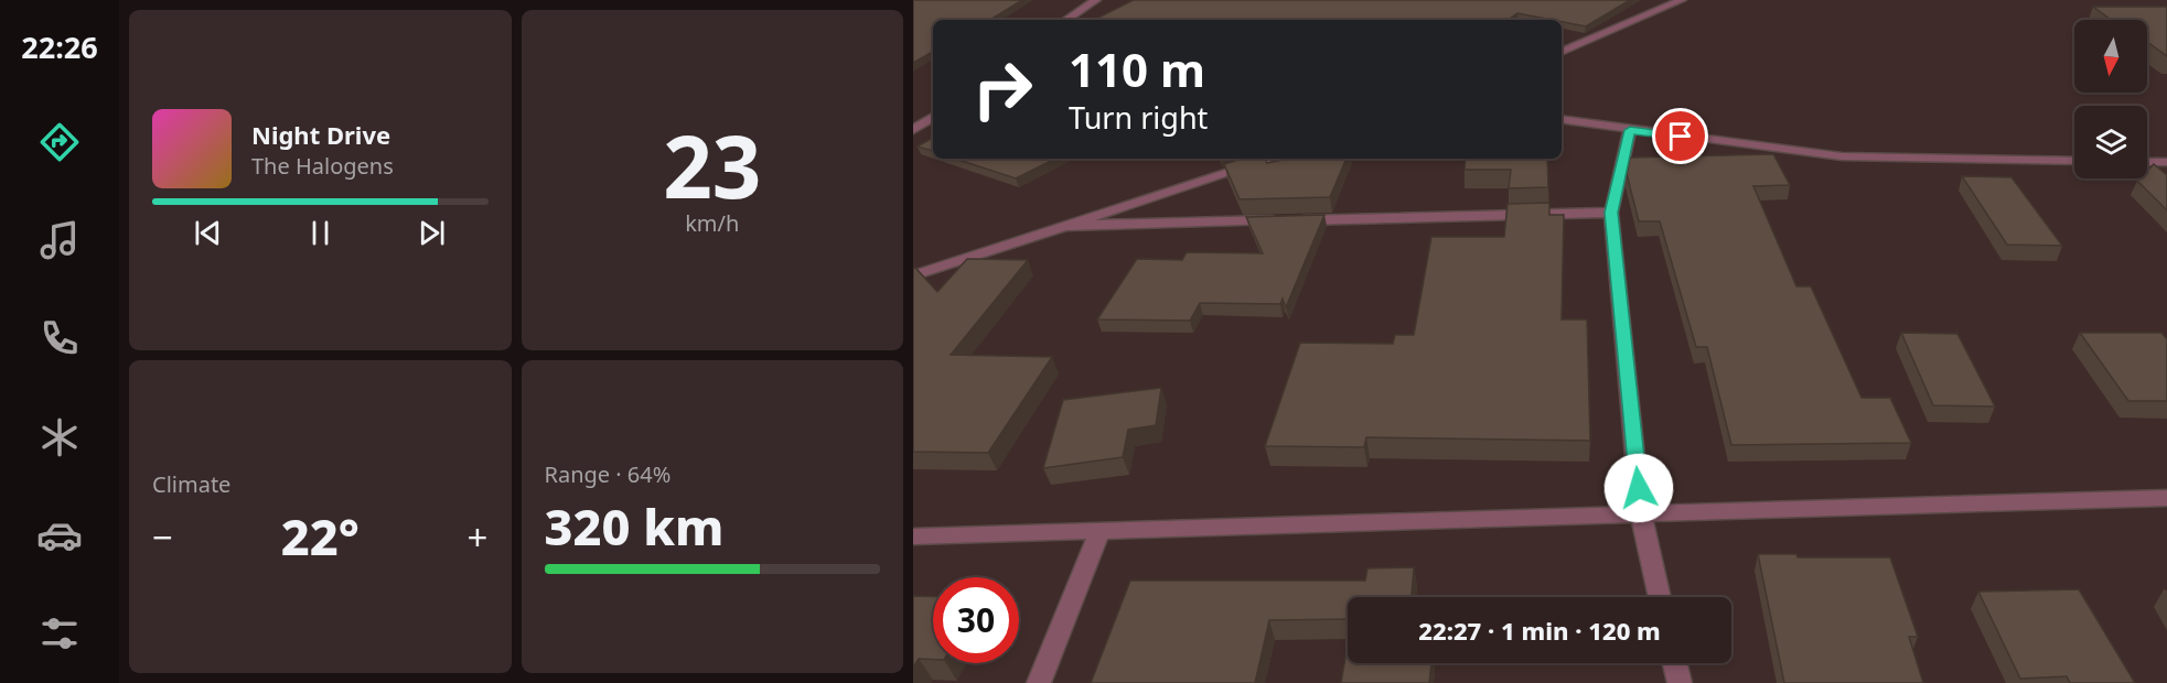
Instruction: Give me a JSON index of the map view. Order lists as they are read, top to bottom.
{
  "north": "bottom",
  "page": {
    "tabs": "22:26",
    "tile": [
      ["23", "km/h"],
      "Climate",
      ["Range · 64%", "320 km"]
    ],
    "turn": ["110 m", "Turn right"],
    "song": ["Night Drive", "The Halogens"],
    "heat": ["−", "22°", "+"],
    "limit": "30",
    "trip": "22:27 · 1 min · 120 m"
  }
}
